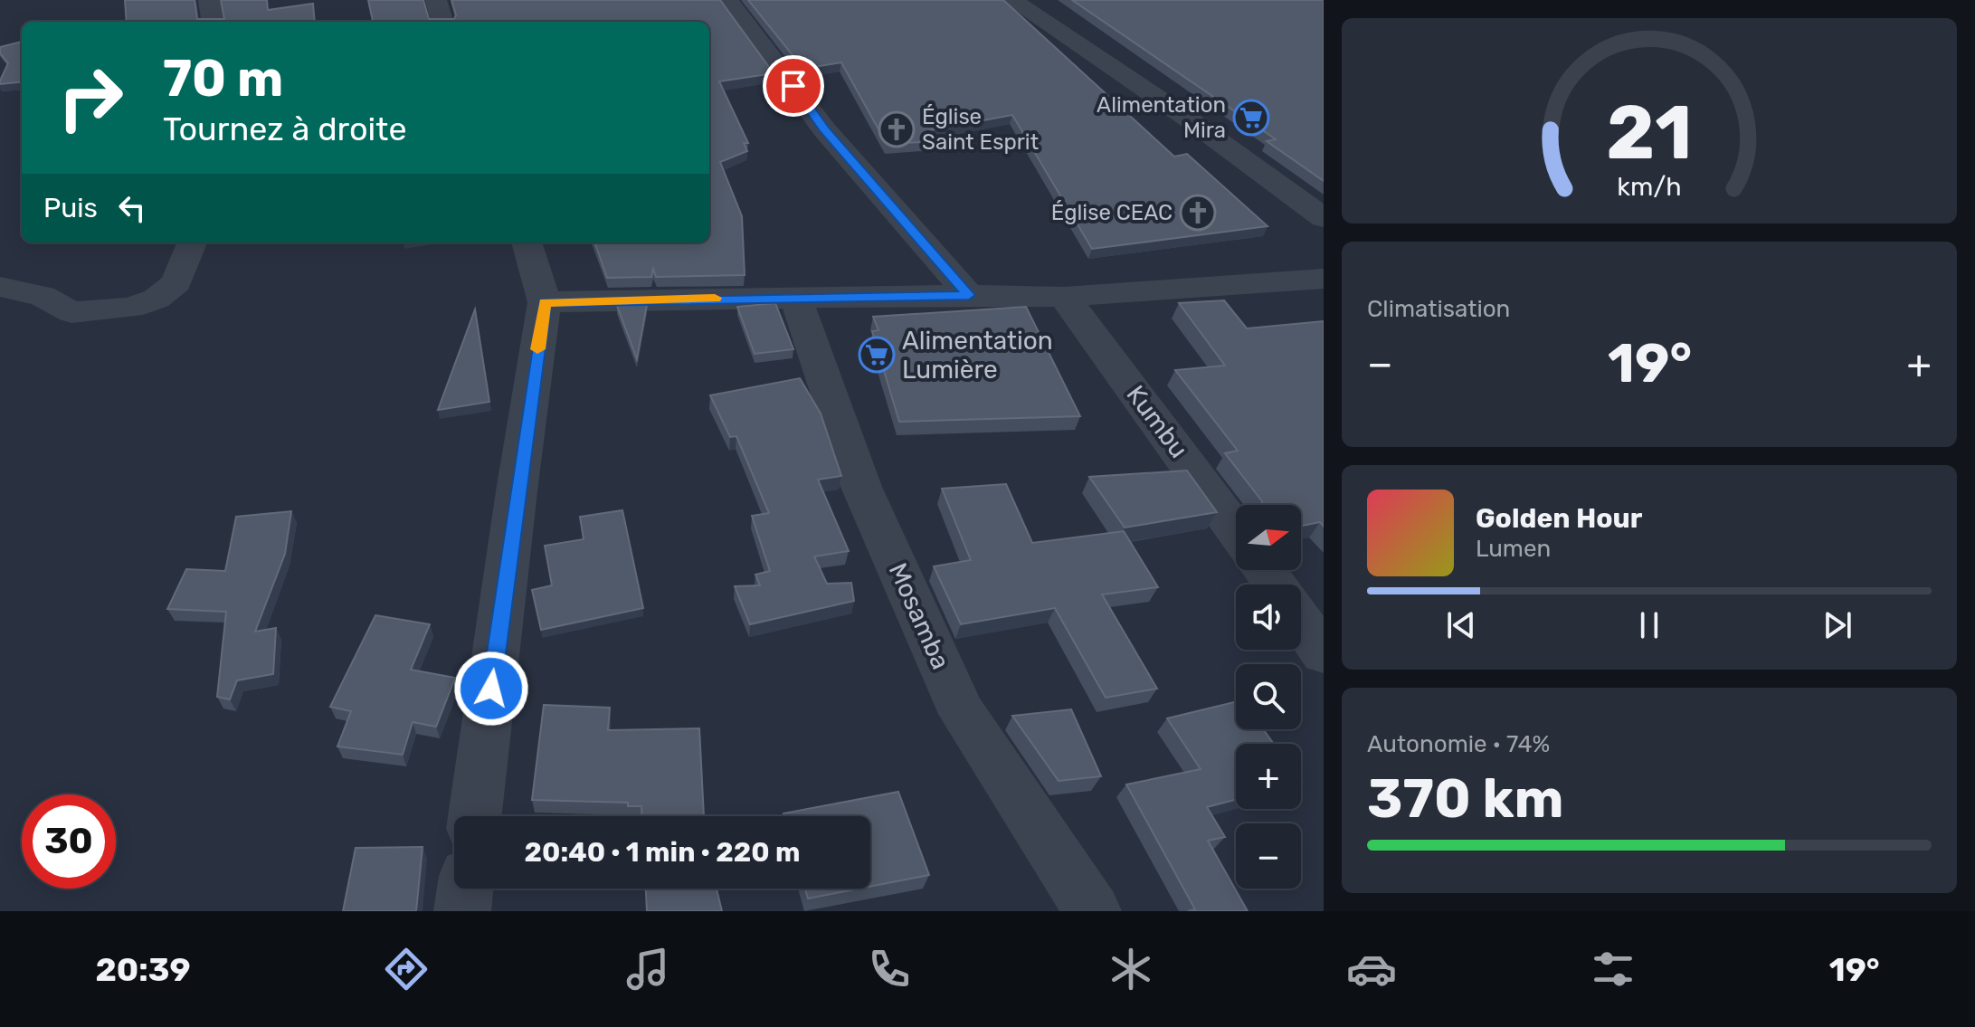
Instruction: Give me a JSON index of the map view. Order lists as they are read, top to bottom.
{
  "streets": {
    "street": ["Kumbu", "Mosamba"]
  },
  "places": {
    "supermarket": ["Alimentation Mira", "Alimentation Lumière"],
    "church": ["Église Saint Esprit", "Église CEAC"]
  },
  "north": "right",
  "page": {
    "turn": ["70 m", "Tournez à droite"],
    "then": "Puis",
    "tile": [
      "Climatisation",
      ["Autonomie · 74%", "370 km"]
    ],
    "heat": ["−", "19°", "+"],
    "song": ["Golden Hour", "Lumen"],
    "map_buttons": ["+", "−"],
    "limit": "30",
    "trip": "20:40 · 1 min · 220 m",
    "tabs": ["20:39", "19°"],
    "gauge": ["21", "km/h"]
  }
}
